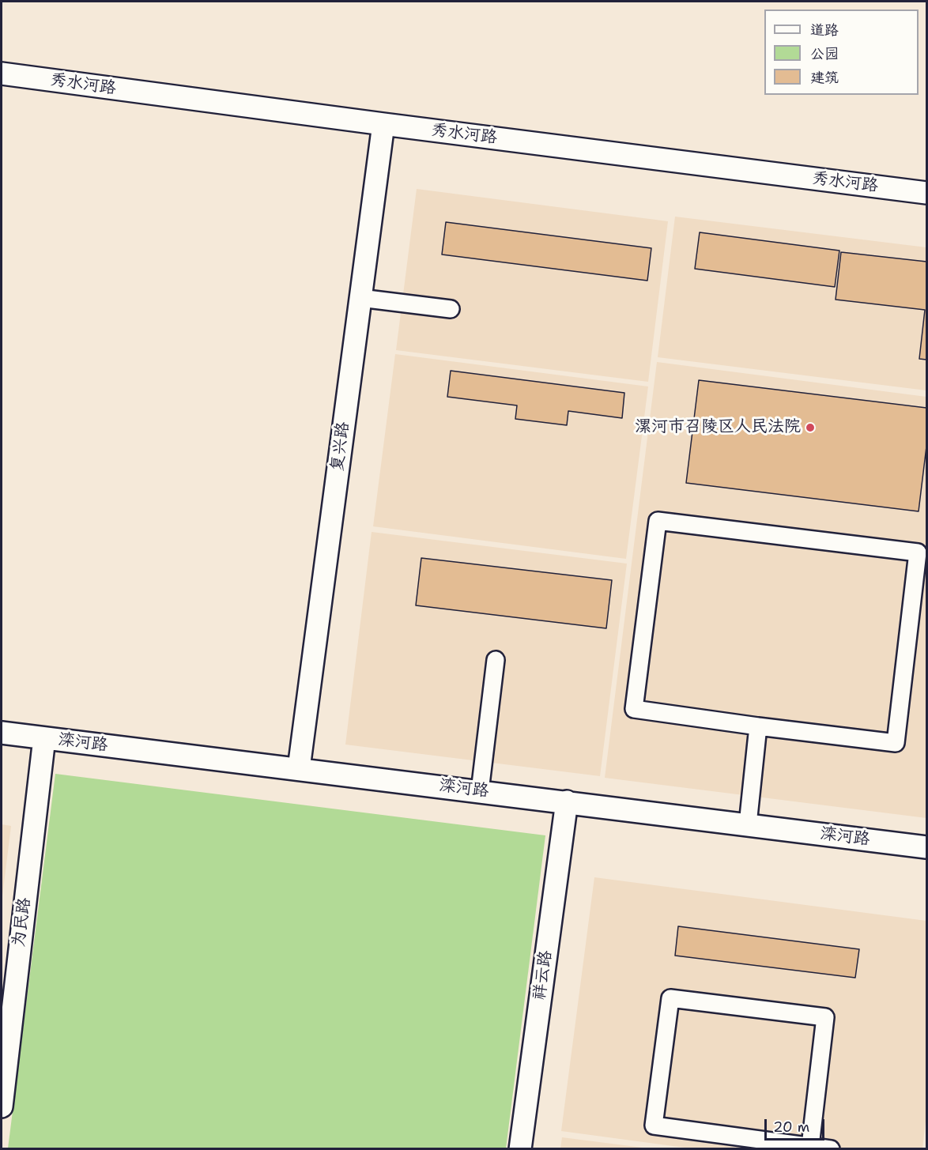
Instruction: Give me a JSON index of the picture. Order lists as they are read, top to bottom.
{
  "streets": {
    "street": [
      "秀水河路",
      "复兴路",
      "滦河路",
      "为民路",
      "祥云路"
    ]
  },
  "crossings": [
    ["秀水河路", "复兴路"],
    ["复兴路", "滦河路"],
    ["滦河路", "为民路"],
    ["滦河路", "祥云路"]
  ],
  "places": ["漯河市召陵区人民法院"],
  "legend": ["道路", "公园", "建筑"],
  "scale_bar": "20 m"
}
